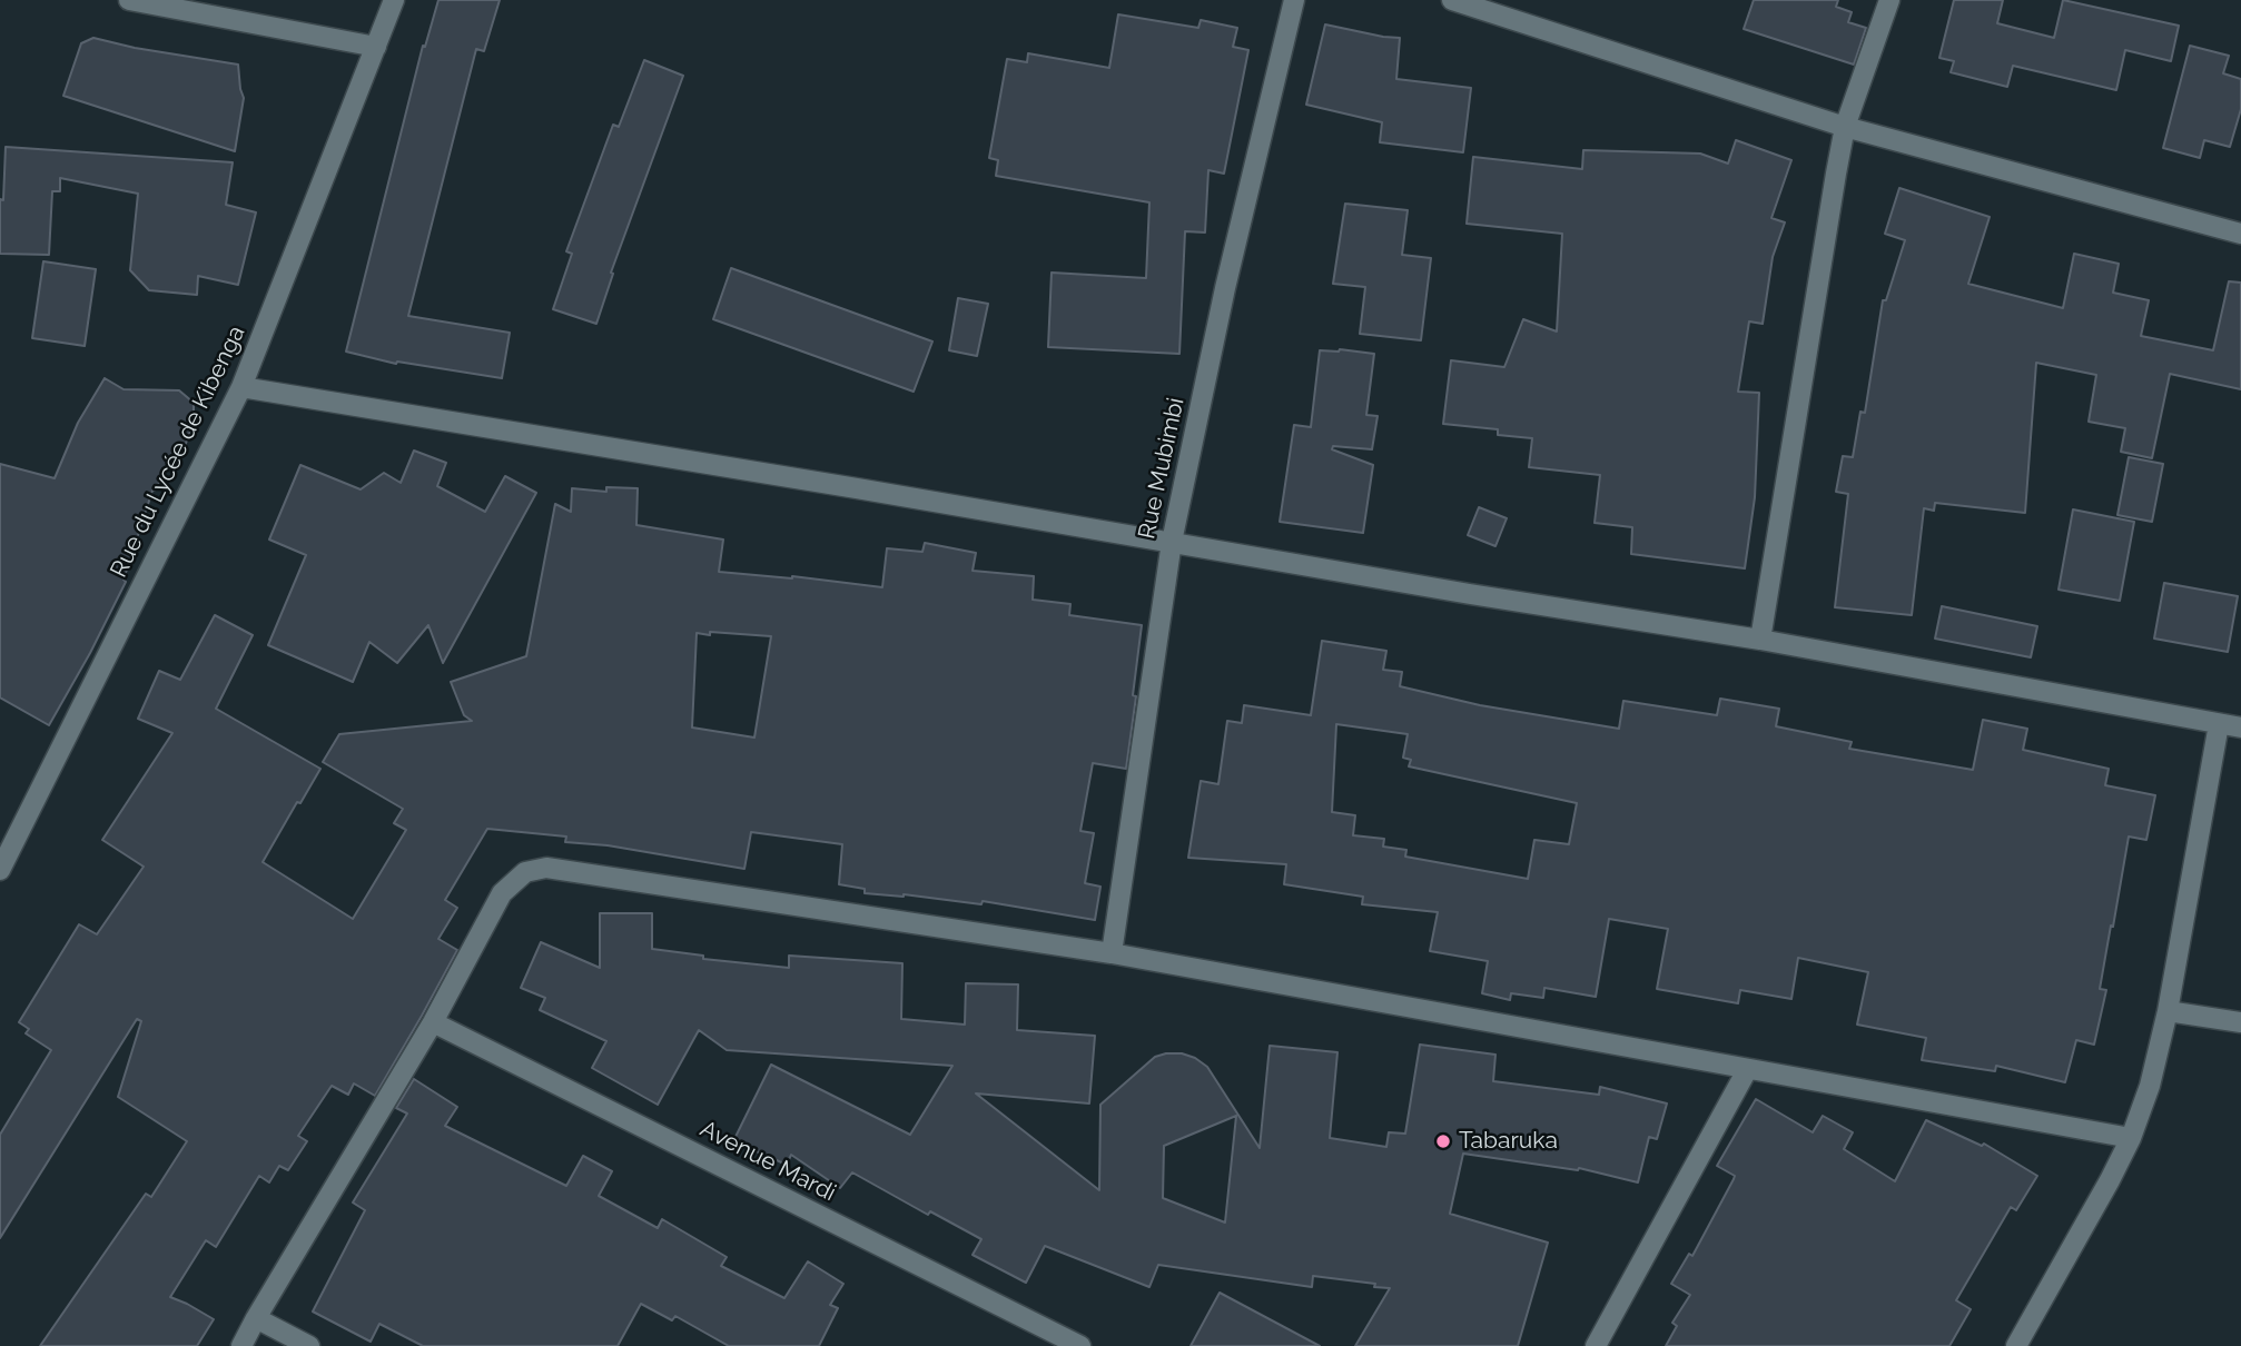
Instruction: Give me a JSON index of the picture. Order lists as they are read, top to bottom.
{
  "streets": {
    "street": ["Rue du Lycée de Kibenga", "Rue Mubimbi", "Avenue Mardi"]
  },
  "places": ["Tabaruka"]
}
